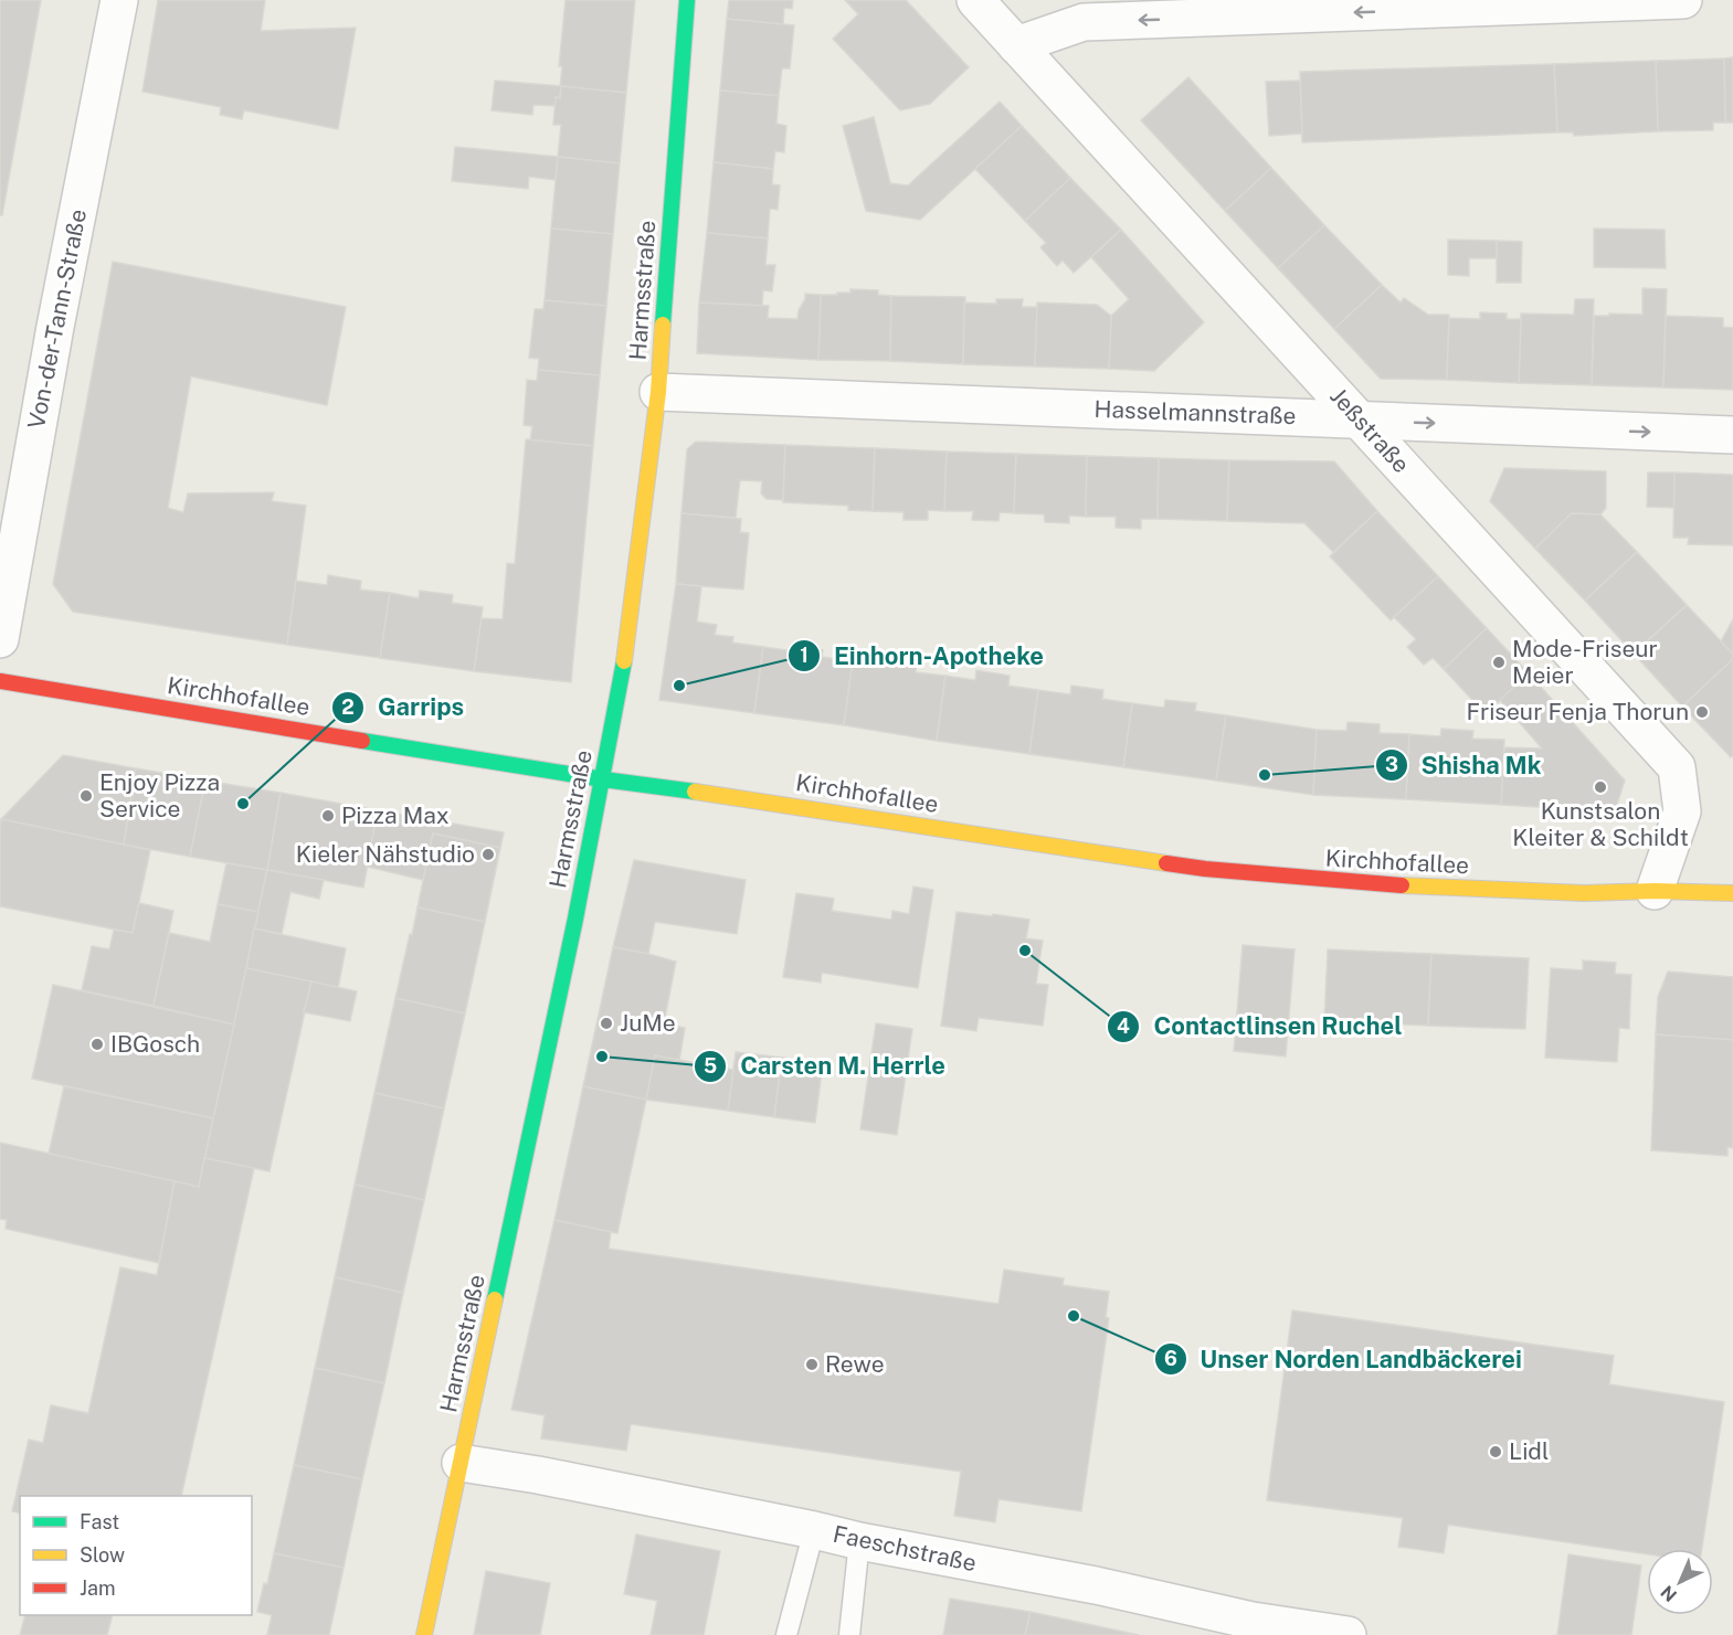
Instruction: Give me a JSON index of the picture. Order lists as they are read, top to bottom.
{
  "streets": {
    "street": [
      "Harmsstraße",
      "Von-der-Tann-Straße",
      "Hasselmannstraße",
      "Jeßstraße",
      "Kirchhofallee",
      "Faeschstraße"
    ]
  },
  "crossings": [
    ["Harmsstraße", "Hasselmannstraße"],
    ["Harmsstraße", "Kirchhofallee"],
    ["Harmsstraße", "Faeschstraße"],
    ["Hasselmannstraße", "Jeßstraße"],
    ["Jeßstraße", "Kirchhofallee"]
  ],
  "places": [
    "Mode-Friseur Meier",
    "Einhorn-Apotheke",
    "Friseur Fenja Thorun",
    "Shisha Mk",
    "Kunstsalon Kleiter & Schildt",
    "Enjoy Pizza Service",
    "Garrips",
    "Pizza Max",
    "Kieler Nähstudio",
    "Contactlinsen Ruchel",
    "JuMe",
    "IBGosch",
    "Carsten M. Herrle",
    "Unser Norden Landbäckerei",
    "Rewe",
    "Lidl"
  ],
  "legend": ["Fast", "Slow", "Jam"],
  "north": "bottom left"
}
